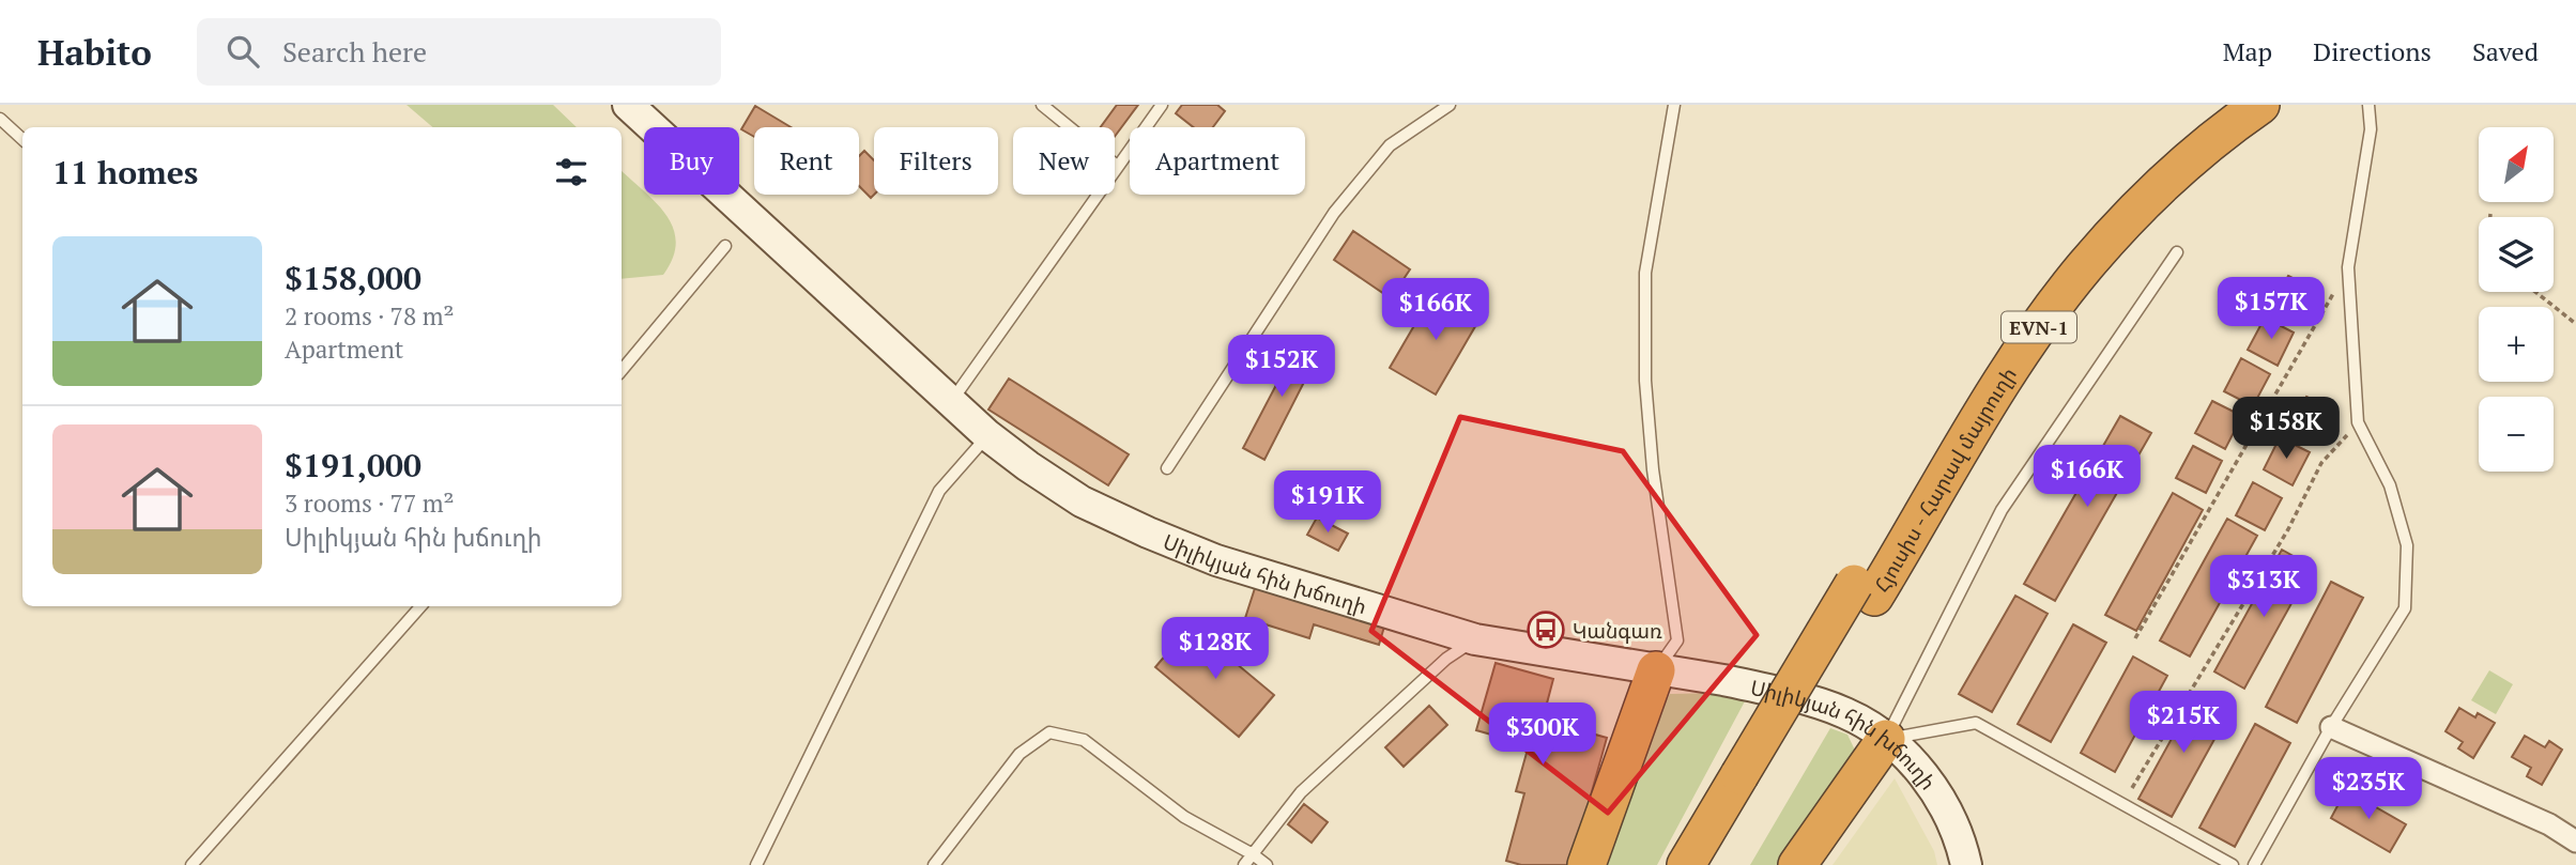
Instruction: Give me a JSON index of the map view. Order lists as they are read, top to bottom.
{
  "streets": {
    "highway": ["EVN-1", "Հյուսիս - Հարավ մայրուղի"],
    "street": ["Սիլիկյան հին խճուղի"]
  },
  "places": {
    "bus stop": ["Կանգառ"]
  },
  "north": "top right",
  "page": {
    "header": "Habito",
    "search": "Search here",
    "nav": ["Map", "Directions", "Saved"],
    "map_buttons": ["+", "−"],
    "chip": [
      "Buy",
      "Rent",
      "Filters",
      "New",
      "Apartment"
    ],
    "heading": "11 homes",
    "list": [
      {
        "name": "$158,000",
        "note": "2 rooms · 78 m² · Apartment"
      },
      {
        "name": "$191,000",
        "note": "3 rooms · 77 m² · Սիլիկյան հին խճուղի"
      }
    ],
    "price": [
      "$157K",
      "$166K",
      "$152K",
      "$158K",
      "$166K",
      "$191K",
      "$313K",
      "$128K",
      "$215K",
      "$300K",
      "$235K"
    ]
  }
}
